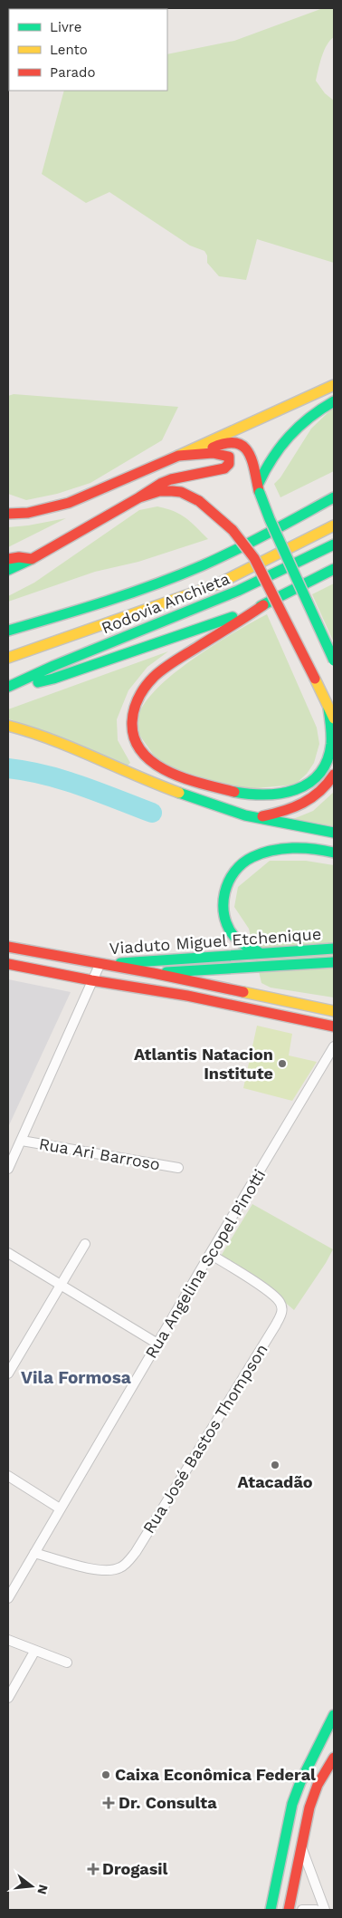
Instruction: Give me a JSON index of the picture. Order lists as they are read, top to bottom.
{
  "streets": {
    "main road": ["Rodovia Anchieta", "Viaduto Miguel Etchenique"],
    "street": ["Rua Ari Barroso", "Rua Angelina Scopel Pinotti", "Rua José Bastos Thompson"]
  },
  "crossings": [
    ["Rua Angelina Scopel Pinotti", "Rua José Bastos Thompson"]
  ],
  "districts": ["Vila Formosa"],
  "places": {
    "other": ["Atlantis Natacion Institute", "Atacadão", "Caixa Econômica Federal"],
    "health": ["Dr. Consulta", "Drogasil"]
  },
  "legend": ["Livre", "Lento", "Parado"],
  "north": "right"
}
